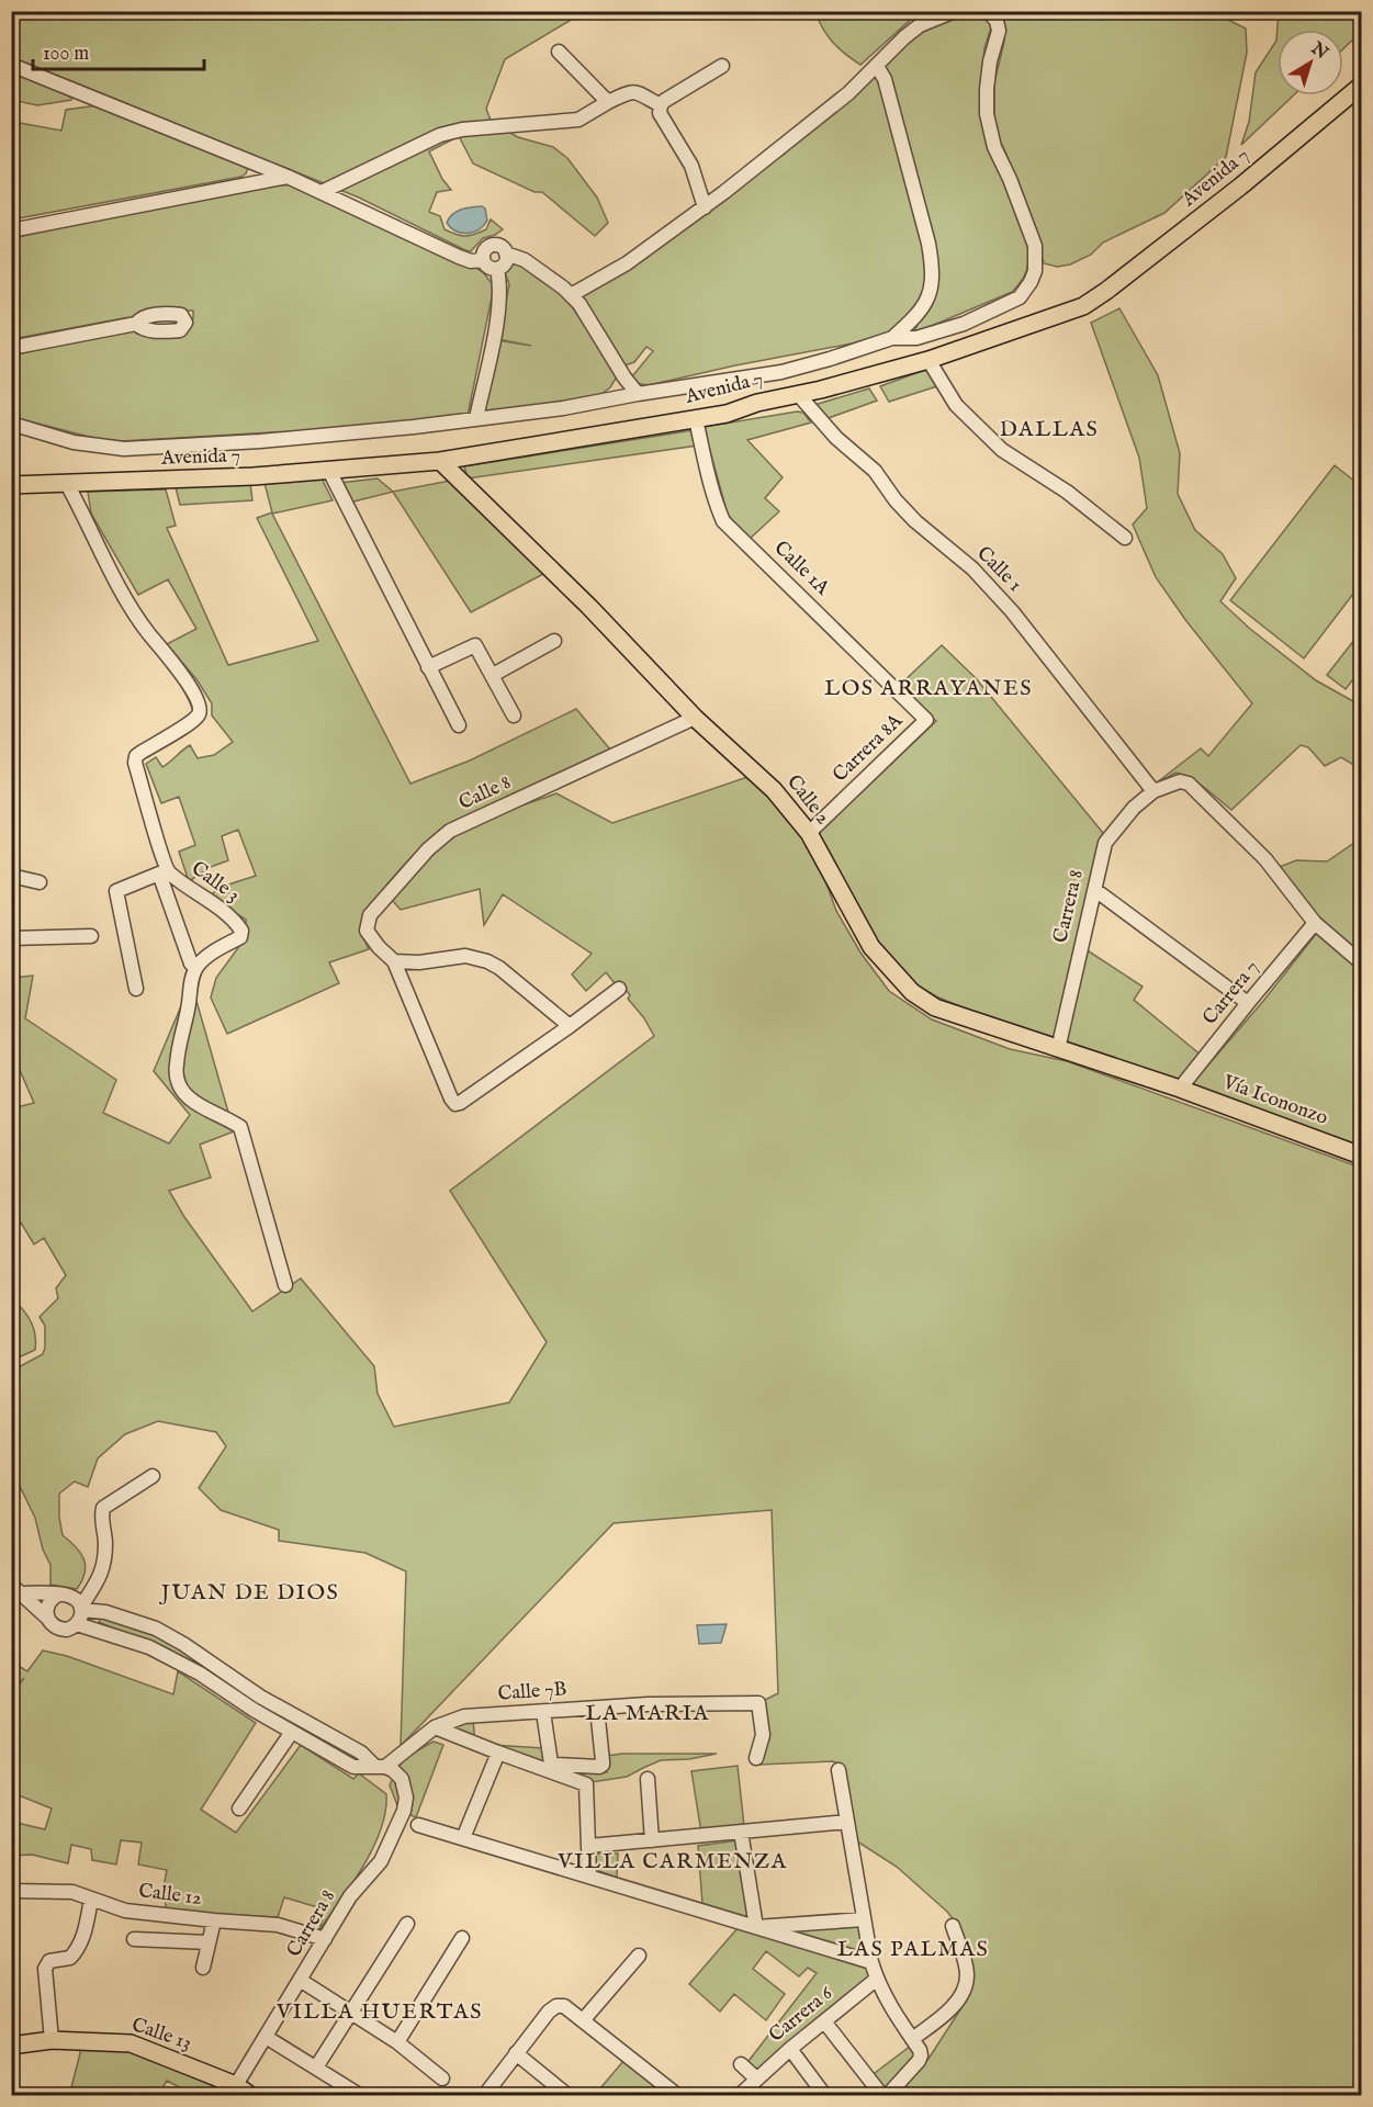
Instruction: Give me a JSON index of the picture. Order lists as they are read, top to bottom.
{
  "streets": {
    "main road": [
      "Avenida 7",
      "Calle 2",
      "Vía Icononzo",
      "Calle 13"
    ],
    "street": [
      "Calle 1A",
      "Calle 1",
      "Carrera 8A",
      "Calle 8",
      "Calle 3",
      "Carrera 8",
      "Carrera 7",
      "Calle 7B",
      "Calle 12",
      "Carrera 6"
    ]
  },
  "crossings": [
    ["Avenida 7", "Calle 1A"],
    ["Avenida 7", "Calle 1"],
    ["Avenida 7", "Calle 2"],
    ["Avenida 7", "Calle 3"],
    ["Calle 1A", "Carrera 8A"],
    ["Calle 1", "Carrera 8"],
    ["Carrera 8A", "Calle 2"],
    ["Calle 8", "Calle 2"],
    ["Calle 2", "Carrera 8"],
    ["Calle 2", "Carrera 7"],
    ["Calle 2", "Vía Icononzo"],
    ["Carrera 8", "Calle 7B"],
    ["Carrera 8", "Calle 12"],
    ["Carrera 8", "Calle 13"],
    ["Carrera 7", "Vía Icononzo"]
  ],
  "districts": [
    "DALLAS",
    "LOS ARRAYANES",
    "JUAN DE DIOS",
    "LA MARIA",
    "VILLA CARMENZA",
    "LAS PALMAS",
    "VILLA HUERTAS"
  ],
  "scale_bar": "100 m",
  "north": "top right"
}
